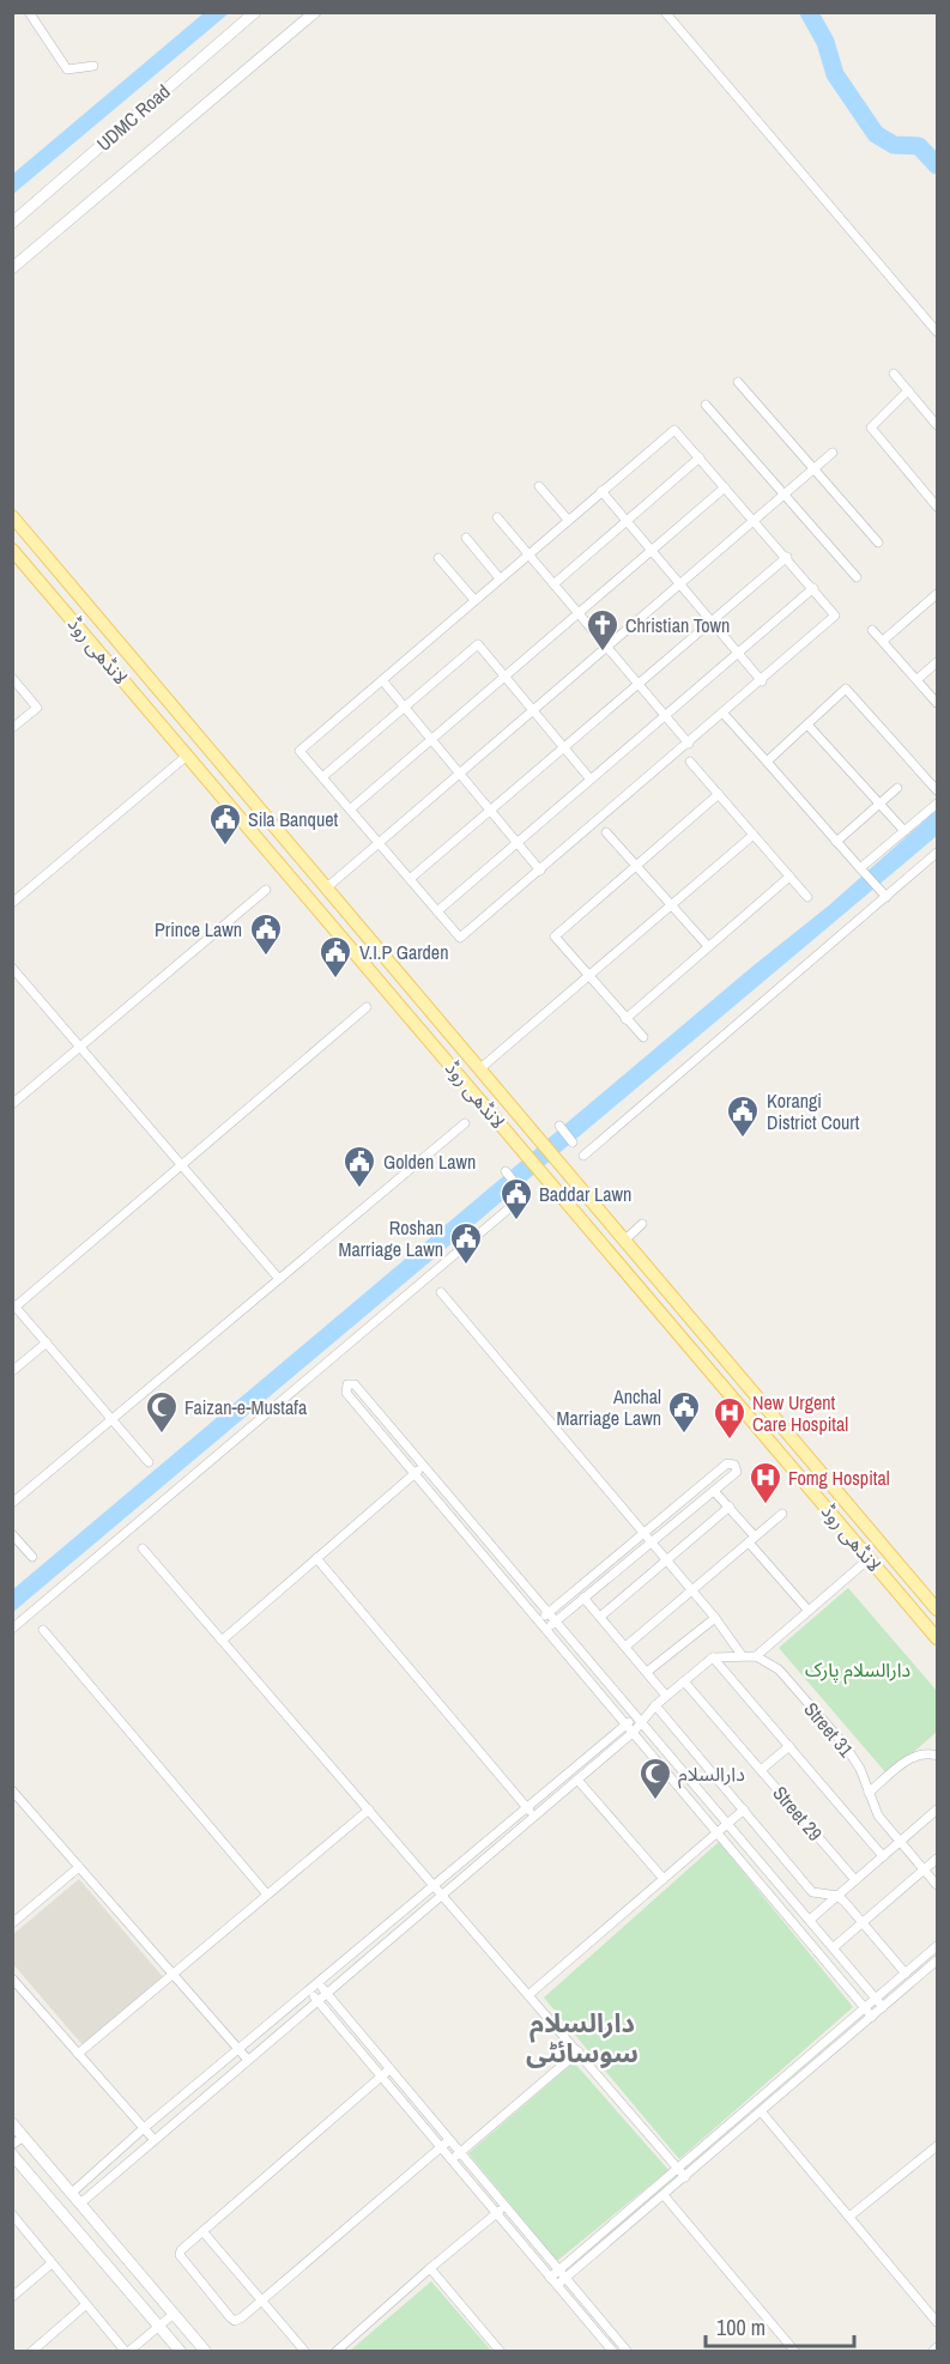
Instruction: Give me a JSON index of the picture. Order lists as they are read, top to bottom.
{
  "streets": {
    "main road": ["UDMC Road", "لانڈھی روڈ"],
    "street": ["Street 31", "Street 29"]
  },
  "districts": ["دارالسلام سوسائٹی"],
  "parks": ["دارالسلام پارک"],
  "places": {
    "church": ["Christian Town"],
    "public building": [
      "Sila Banquet",
      "Prince Lawn",
      "V.I.P Garden",
      "Korangi District Court",
      "Golden Lawn",
      "Baddar Lawn",
      "Roshan Marriage Lawn",
      "Anchal Marriage Lawn"
    ],
    "mosque": ["Faizan-e-Mustafa", "دارالسلام"],
    "hospital": ["New Urgent Care Hospital", "Fomg Hospital"]
  },
  "scale_bar": "100 m"
}
